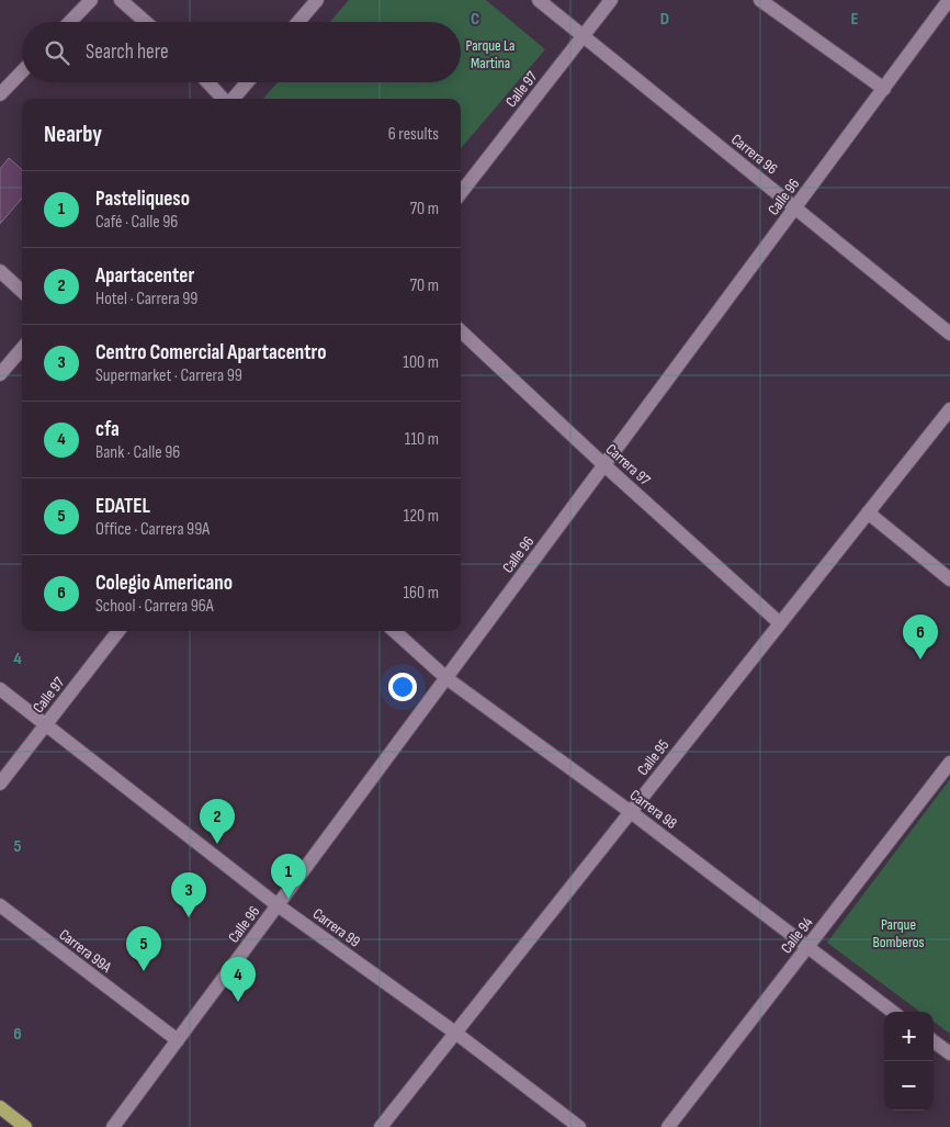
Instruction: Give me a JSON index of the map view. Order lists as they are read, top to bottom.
{
  "streets": {
    "street": [
      "Calle 97",
      "Carrera 96",
      "Calle 96",
      "Carrera 97",
      "Calle 95",
      "Carrera 98",
      "Carrera 99",
      "Calle 94",
      "Carrera 99A"
    ]
  },
  "crossings": [
    ["Calle 97", "Carrera 96"],
    ["Calle 97", "Carrera 99"],
    ["Carrera 96", "Calle 96"],
    ["Calle 96", "Carrera 97"],
    ["Calle 96", "Carrera 98"],
    ["Calle 96", "Carrera 99"],
    ["Calle 96", "Carrera 99A"],
    ["Carrera 97", "Calle 95"],
    ["Calle 95", "Carrera 98"],
    ["Calle 95", "Carrera 99"],
    ["Carrera 98", "Calle 94"]
  ],
  "parks": ["Parque La Martina", "Parque Bomberos"],
  "page": {
    "search": "Search here",
    "heading": ["Nearby", "6 results"],
    "list": [
      {
        "mark": "1",
        "name": "Pasteliqueso",
        "note": "Café · Calle 96",
        "value": "70 m"
      },
      {
        "mark": "2",
        "name": "Apartacenter",
        "note": "Hotel · Carrera 99",
        "value": "70 m"
      },
      {
        "mark": "3",
        "name": "Centro Comercial Apartacentro",
        "note": "Supermarket · Carrera 99",
        "value": "100 m"
      },
      {
        "mark": "4",
        "name": "cfa",
        "note": "Bank · Calle 96",
        "value": "110 m"
      },
      {
        "mark": "5",
        "name": "EDATEL",
        "note": "Office · Carrera 99A",
        "value": "120 m"
      },
      {
        "mark": "6",
        "name": "Colegio Americano",
        "note": "School · Carrera 96A",
        "value": "160 m"
      }
    ],
    "pins": [
      "6",
      "2",
      "1",
      "3",
      "5",
      "4"
    ],
    "map_buttons": ["+", "−"]
  },
  "grid": {
    "columns": ["C", "D", "E"],
    "rows": ["4", "5", "6"]
  }
}
